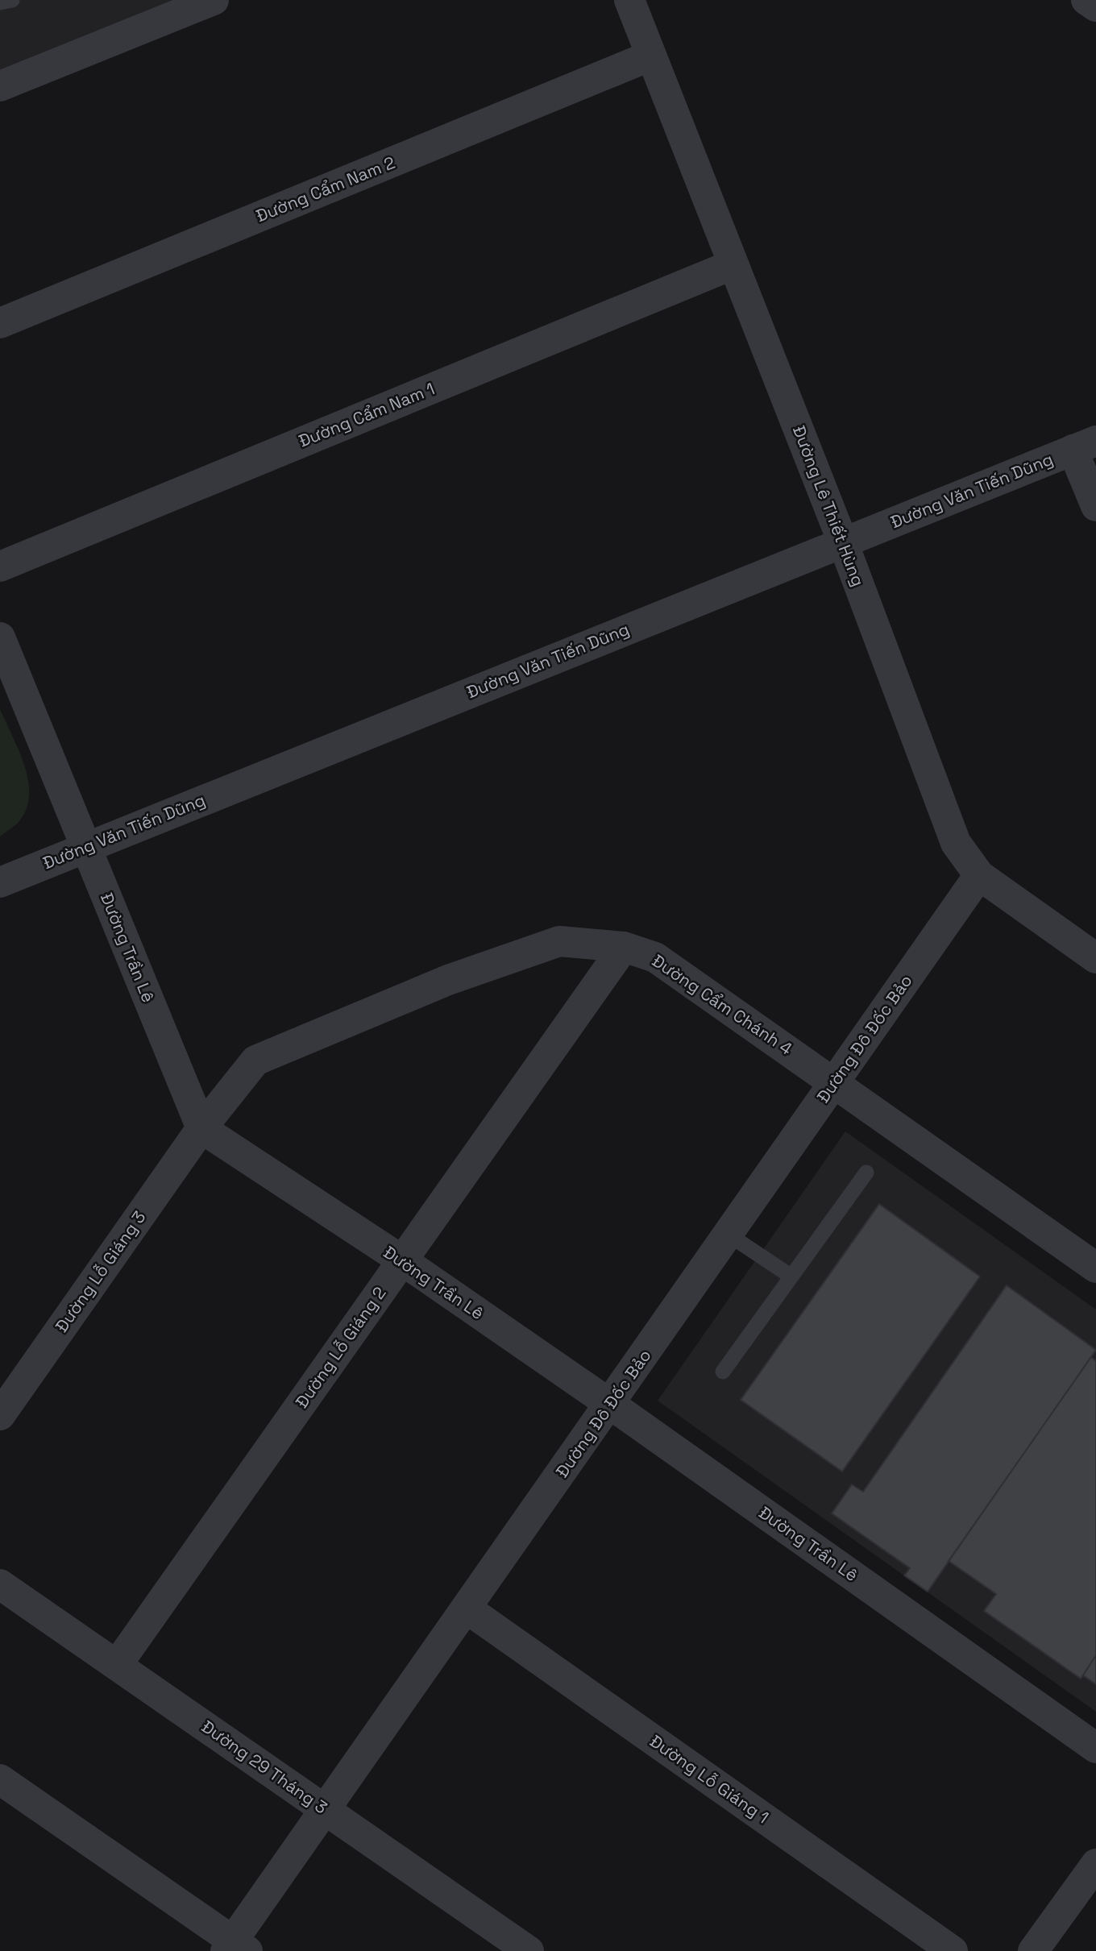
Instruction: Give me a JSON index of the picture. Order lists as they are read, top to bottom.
{
  "streets": {
    "street": [
      "Đường Cẩm Nam 2",
      "Đường Cẩm Nam 1",
      "Đường Văn Tiến Dũng",
      "Đường Lê Thiết Hùng",
      "Đường Trần Lê",
      "Đường Cẩm Chánh 4",
      "Đường Đô Đốc Bảo",
      "Đường Lỗ Giáng 3",
      "Đường Lỗ Giáng 2",
      "Đường 29 Tháng 3",
      "Đường Lỗ Giáng 1"
    ]
  },
  "crossings": [
    ["Đường Cẩm Nam 2", "Đường Lê Thiết Hùng"],
    ["Đường Cẩm Nam 1", "Đường Lê Thiết Hùng"],
    ["Đường Văn Tiến Dũng", "Đường Lê Thiết Hùng"],
    ["Đường Văn Tiến Dũng", "Đường Trần Lê"],
    ["Đường Lê Thiết Hùng", "Đường Đô Đốc Bảo"],
    ["Đường Trần Lê", "Đường Cẩm Chánh 4"],
    ["Đường Trần Lê", "Đường Đô Đốc Bảo"],
    ["Đường Trần Lê", "Đường Lỗ Giáng 3"],
    ["Đường Trần Lê", "Đường Lỗ Giáng 2"],
    ["Đường Cẩm Chánh 4", "Đường Đô Đốc Bảo"],
    ["Đường Cẩm Chánh 4", "Đường Lỗ Giáng 3"],
    ["Đường Cẩm Chánh 4", "Đường Lỗ Giáng 2"],
    ["Đường Đô Đốc Bảo", "Đường 29 Tháng 3"],
    ["Đường Đô Đốc Bảo", "Đường Lỗ Giáng 1"],
    ["Đường Lỗ Giáng 2", "Đường 29 Tháng 3"]
  ]
}
